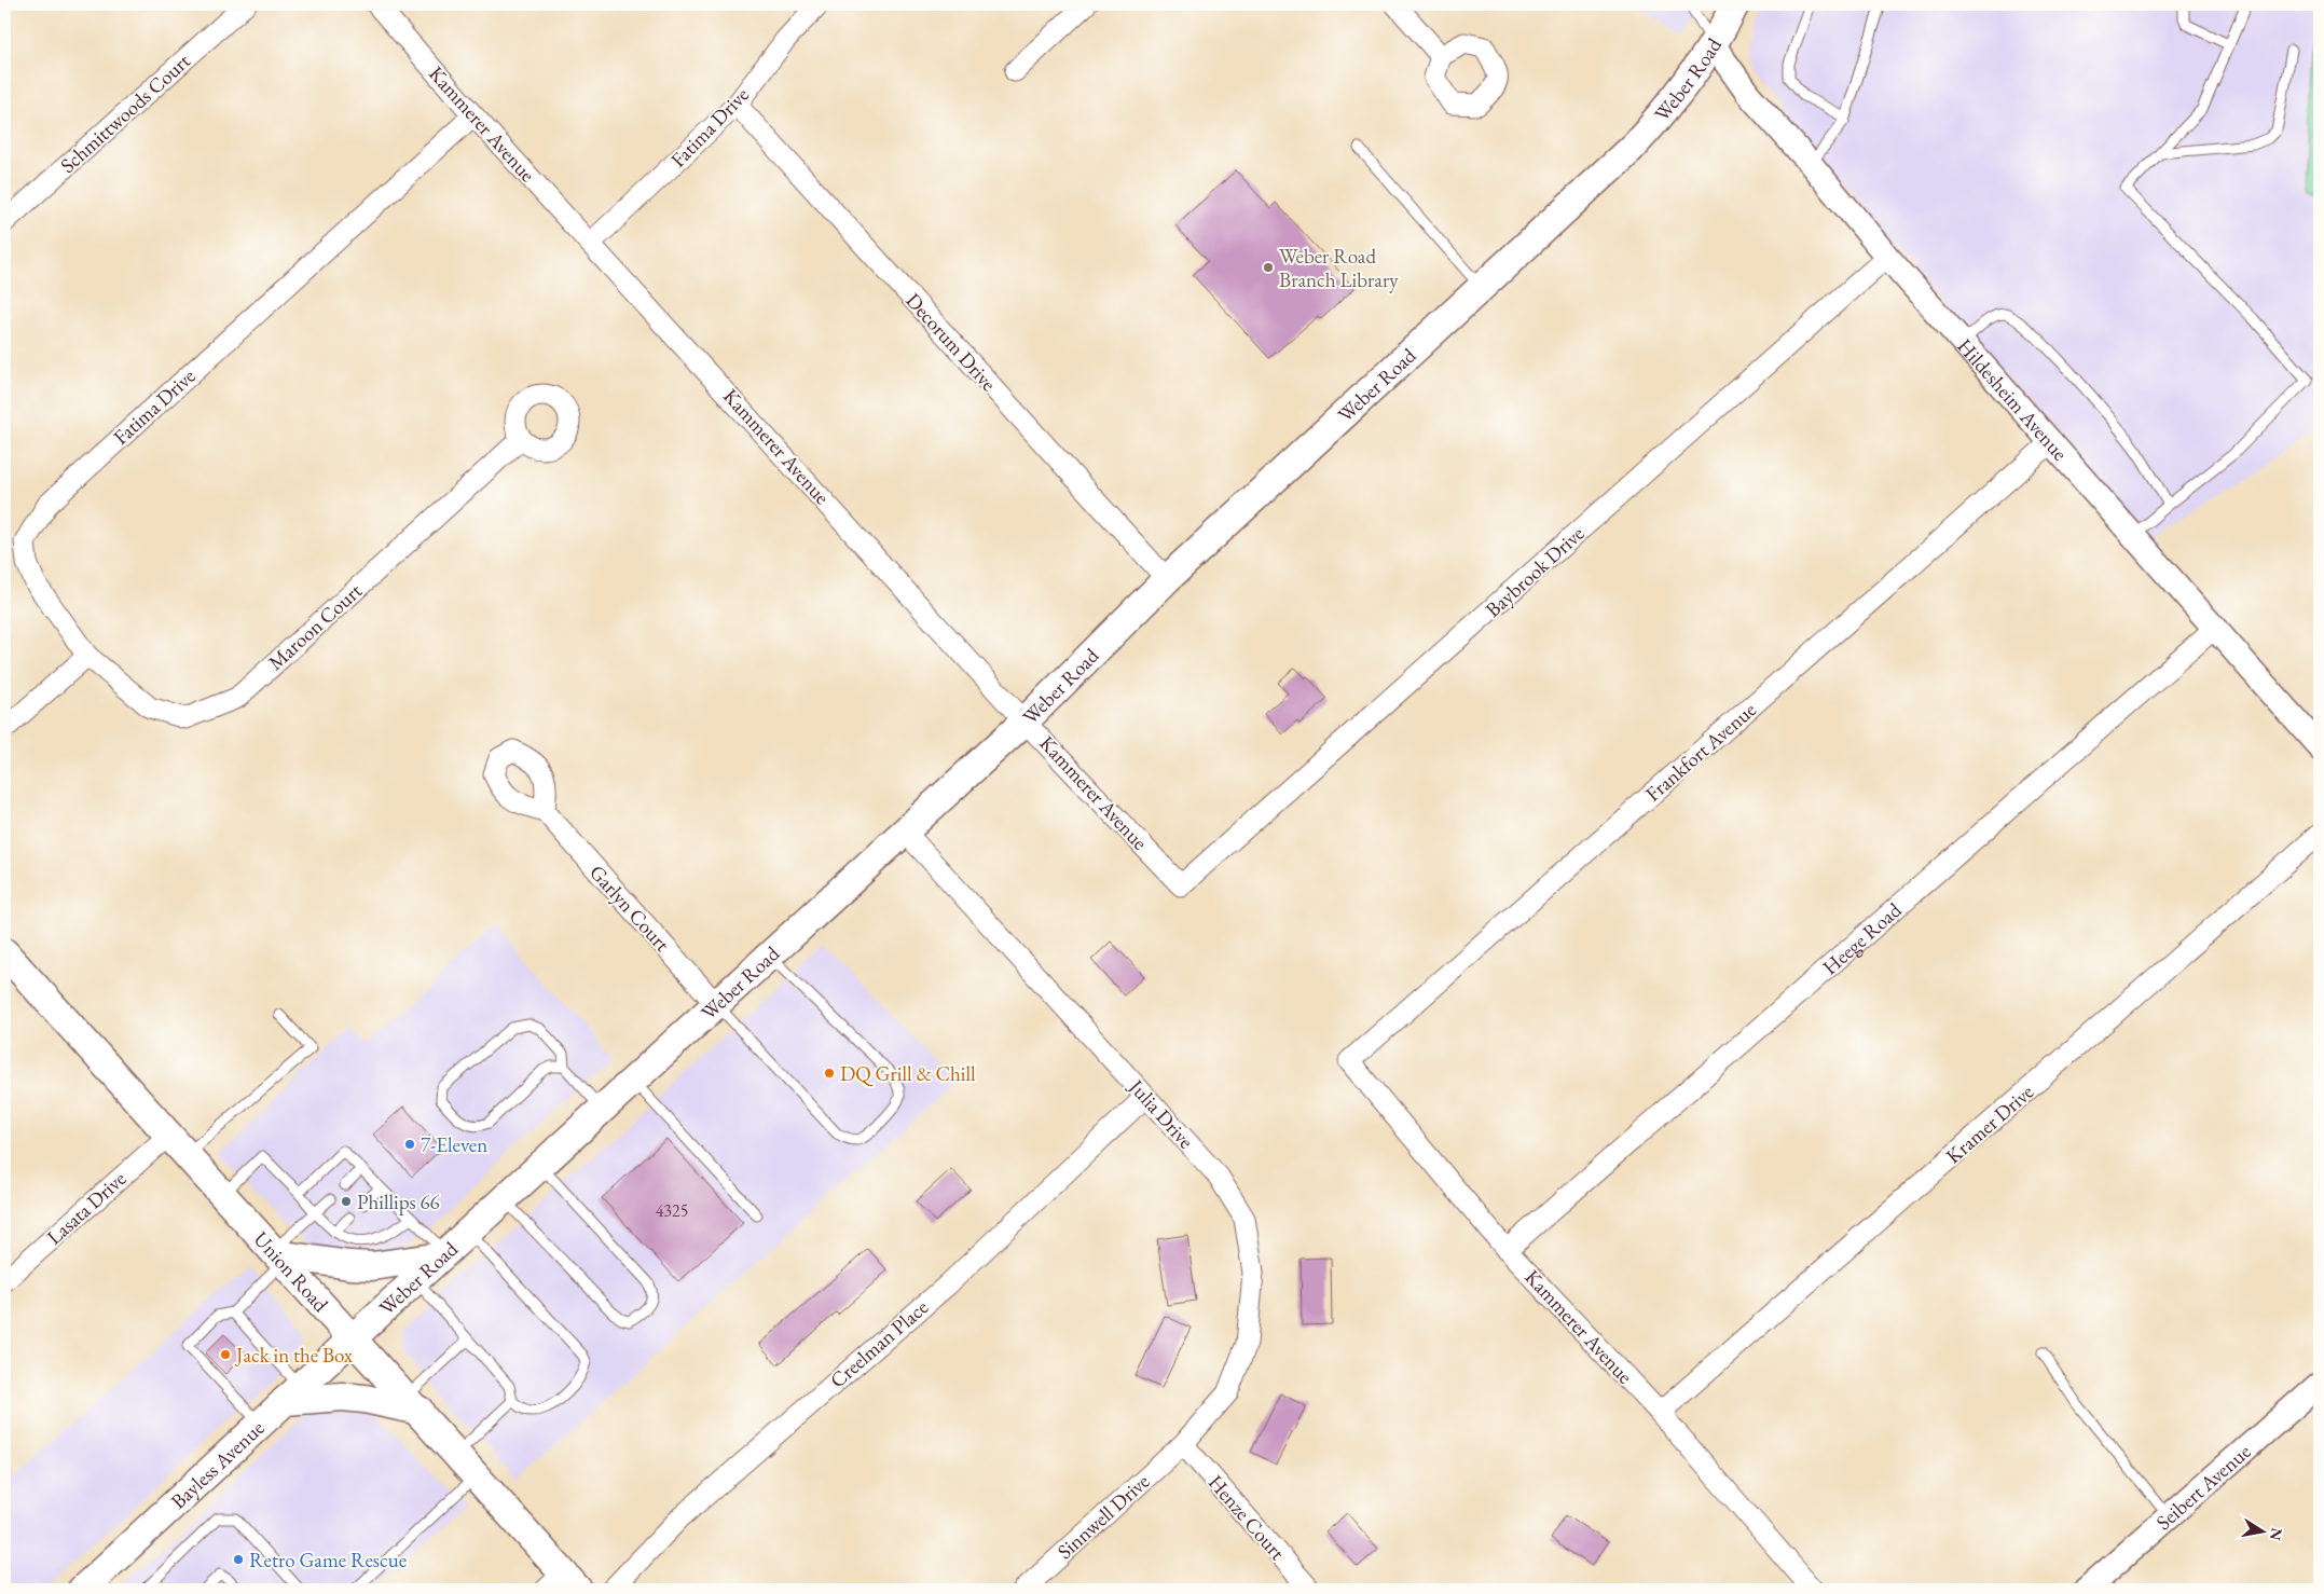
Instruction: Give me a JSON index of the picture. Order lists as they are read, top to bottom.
{
  "streets": {
    "main road": ["Weber Road", "Union Road", "Bayless Avenue"],
    "street": [
      "Schmittwoods Court",
      "Kammerer Avenue",
      "Fatima Drive",
      "Decorum Drive",
      "Hildesheim Avenue",
      "Baybrook Drive",
      "Maroon Court",
      "Frankfort Avenue",
      "Garlyn Court",
      "Heege Road",
      "Julia Drive",
      "Kramer Drive",
      "Lasata Drive",
      "Creelman Place",
      "Seibert Avenue",
      "Sinnwell Drive",
      "Henze Court"
    ]
  },
  "crossings": [
    ["Weber Road", "Kammerer Avenue"],
    ["Weber Road", "Decorum Drive"],
    ["Weber Road", "Hildesheim Avenue"],
    ["Weber Road", "Garlyn Court"],
    ["Weber Road", "Julia Drive"],
    ["Weber Road", "Union Road"],
    ["Weber Road", "Bayless Avenue"],
    ["Kammerer Avenue", "Fatima Drive"],
    ["Kammerer Avenue", "Baybrook Drive"],
    ["Kammerer Avenue", "Frankfort Avenue"],
    ["Kammerer Avenue", "Heege Road"],
    ["Kammerer Avenue", "Kramer Drive"],
    ["Fatima Drive", "Decorum Drive"],
    ["Fatima Drive", "Maroon Court"],
    ["Hildesheim Avenue", "Baybrook Drive"],
    ["Hildesheim Avenue", "Frankfort Avenue"],
    ["Hildesheim Avenue", "Heege Road"],
    ["Julia Drive", "Creelman Place"],
    ["Julia Drive", "Sinnwell Drive"],
    ["Julia Drive", "Henze Court"],
    ["Lasata Drive", "Union Road"],
    ["Union Road", "Bayless Avenue"],
    ["Sinnwell Drive", "Henze Court"]
  ],
  "places": [
    "Weber Road Branch Library",
    "DQ Grill & Chill",
    "7-Eleven",
    "Phillips 66",
    "Jack in the Box",
    "Retro Game Rescue"
  ],
  "house_numbers": ["4325"],
  "north": "right"
}
